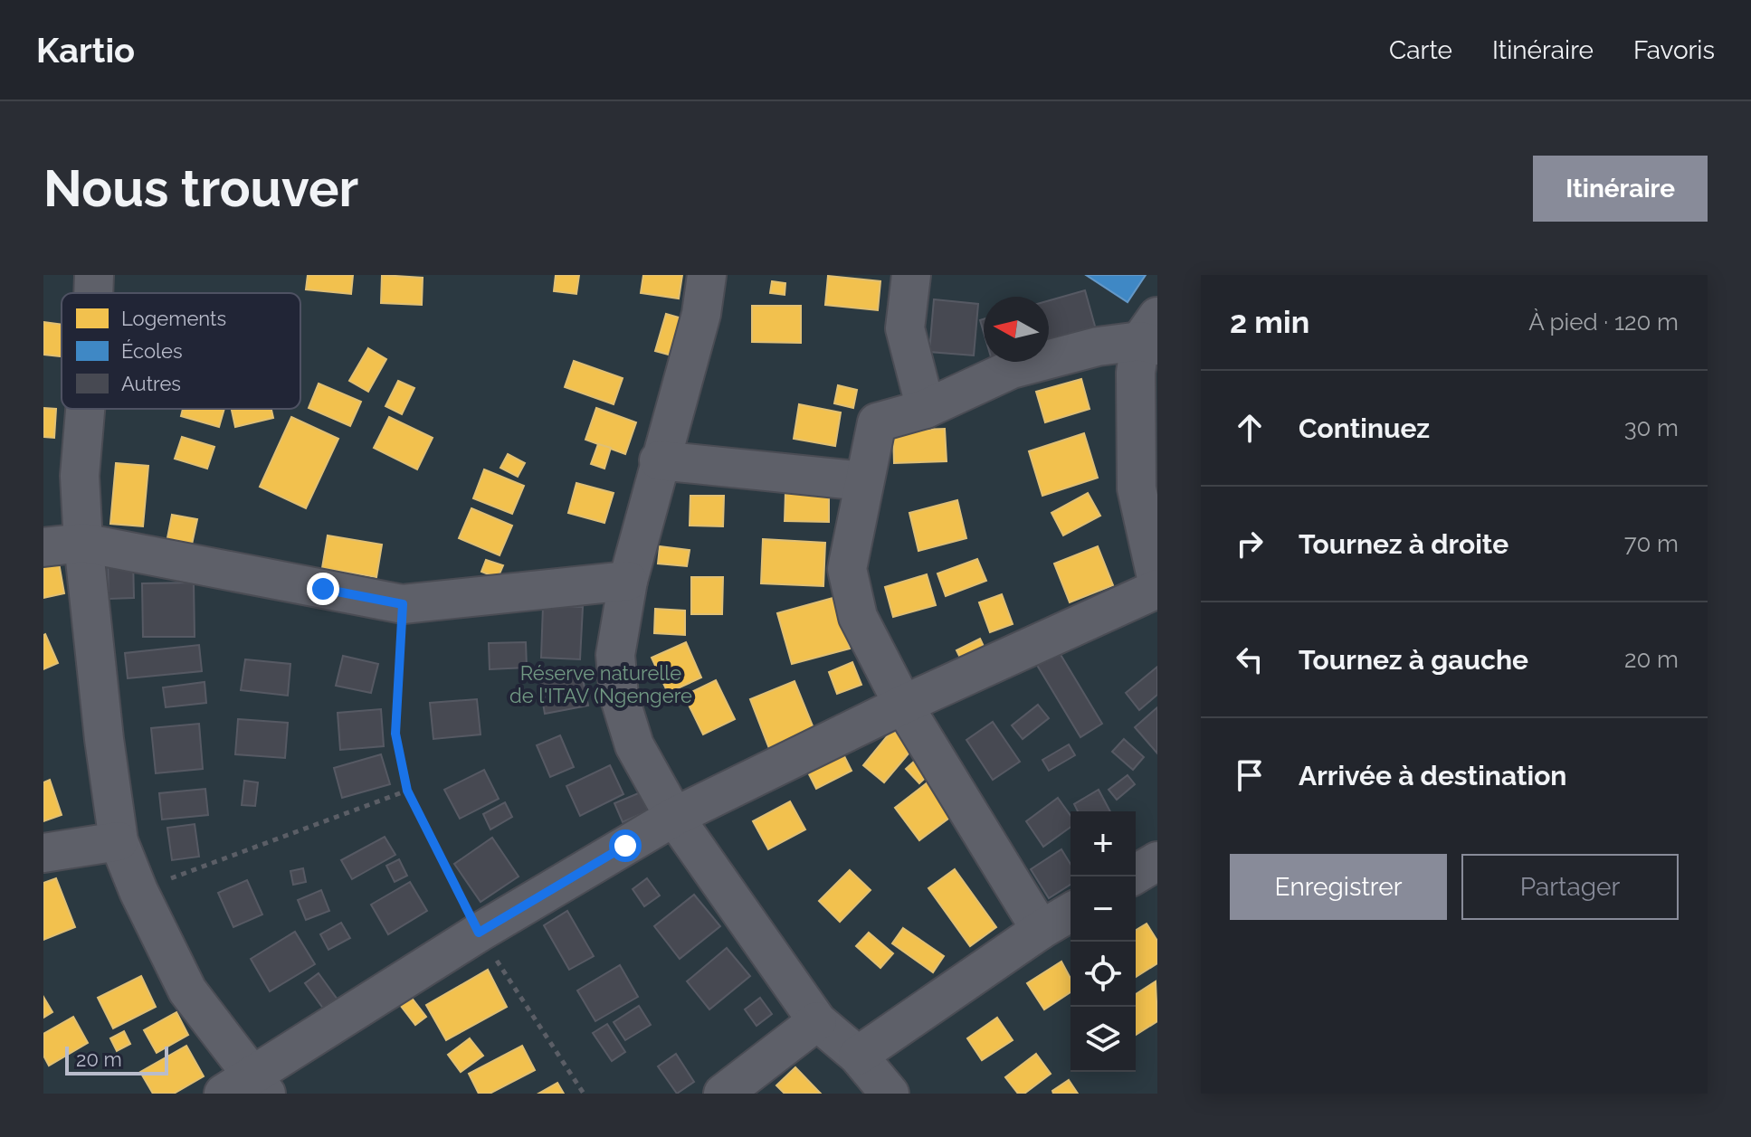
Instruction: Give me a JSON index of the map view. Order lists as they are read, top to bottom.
{
  "parks": ["Réserve naturelle de l'ITAV (Ngengere"],
  "legend": ["Logements", "Écoles", "Autres"],
  "scale_bar": "20 m",
  "north": "left",
  "page": {
    "header": "Kartio",
    "nav": ["Carte", "Itinéraire", "Favoris"],
    "buttons": [
      "Itinéraire",
      ["Enregistrer", "Partager"]
    ],
    "title": "Nous trouver",
    "heading": ["2 min", "À pied · 120 m"],
    "list": [
      ["Continuez", "30 m"],
      ["Tournez à droite", "70 m"],
      ["Tournez à gauche", "20 m"],
      "Arrivée à destination"
    ],
    "map_buttons": ["+", "−"],
    "scale": "20 m"
  }
}
